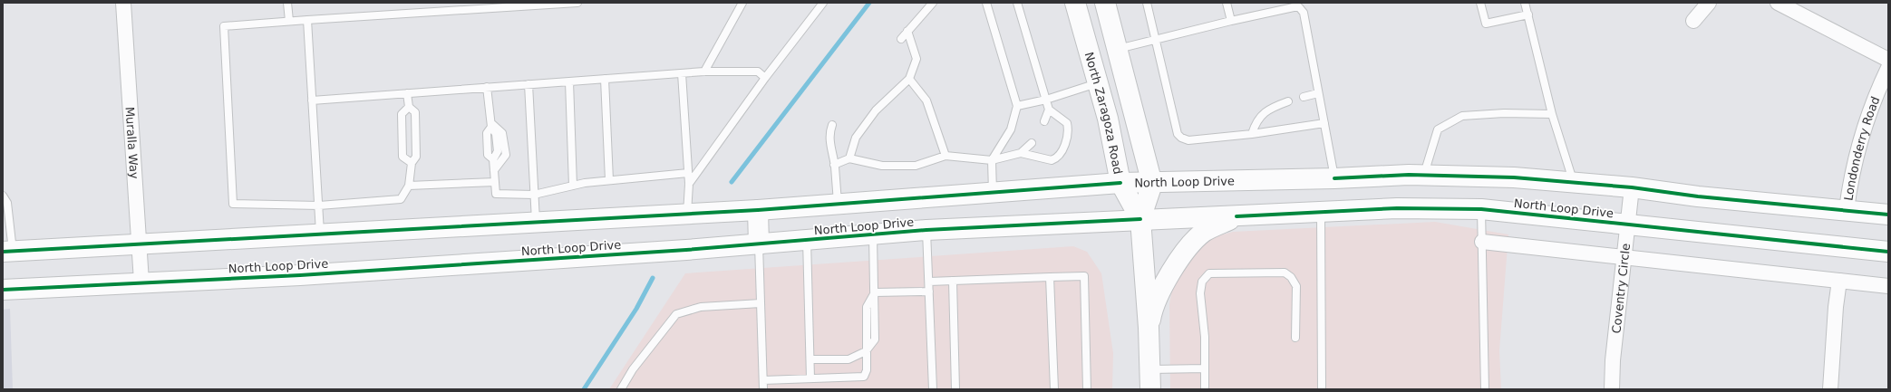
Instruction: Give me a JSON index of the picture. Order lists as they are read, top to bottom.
{
  "streets": {
    "main road": ["North Zaragoza Road", "North Loop Drive"],
    "street": ["Muralla Way", "Londonderry Road", "Coventry Circle"]
  },
  "crossings": [
    ["North Zaragoza Road", "North Loop Drive"],
    ["Muralla Way", "North Loop Drive"],
    ["Londonderry Road", "North Loop Drive"],
    ["North Loop Drive", "Coventry Circle"]
  ]
}
